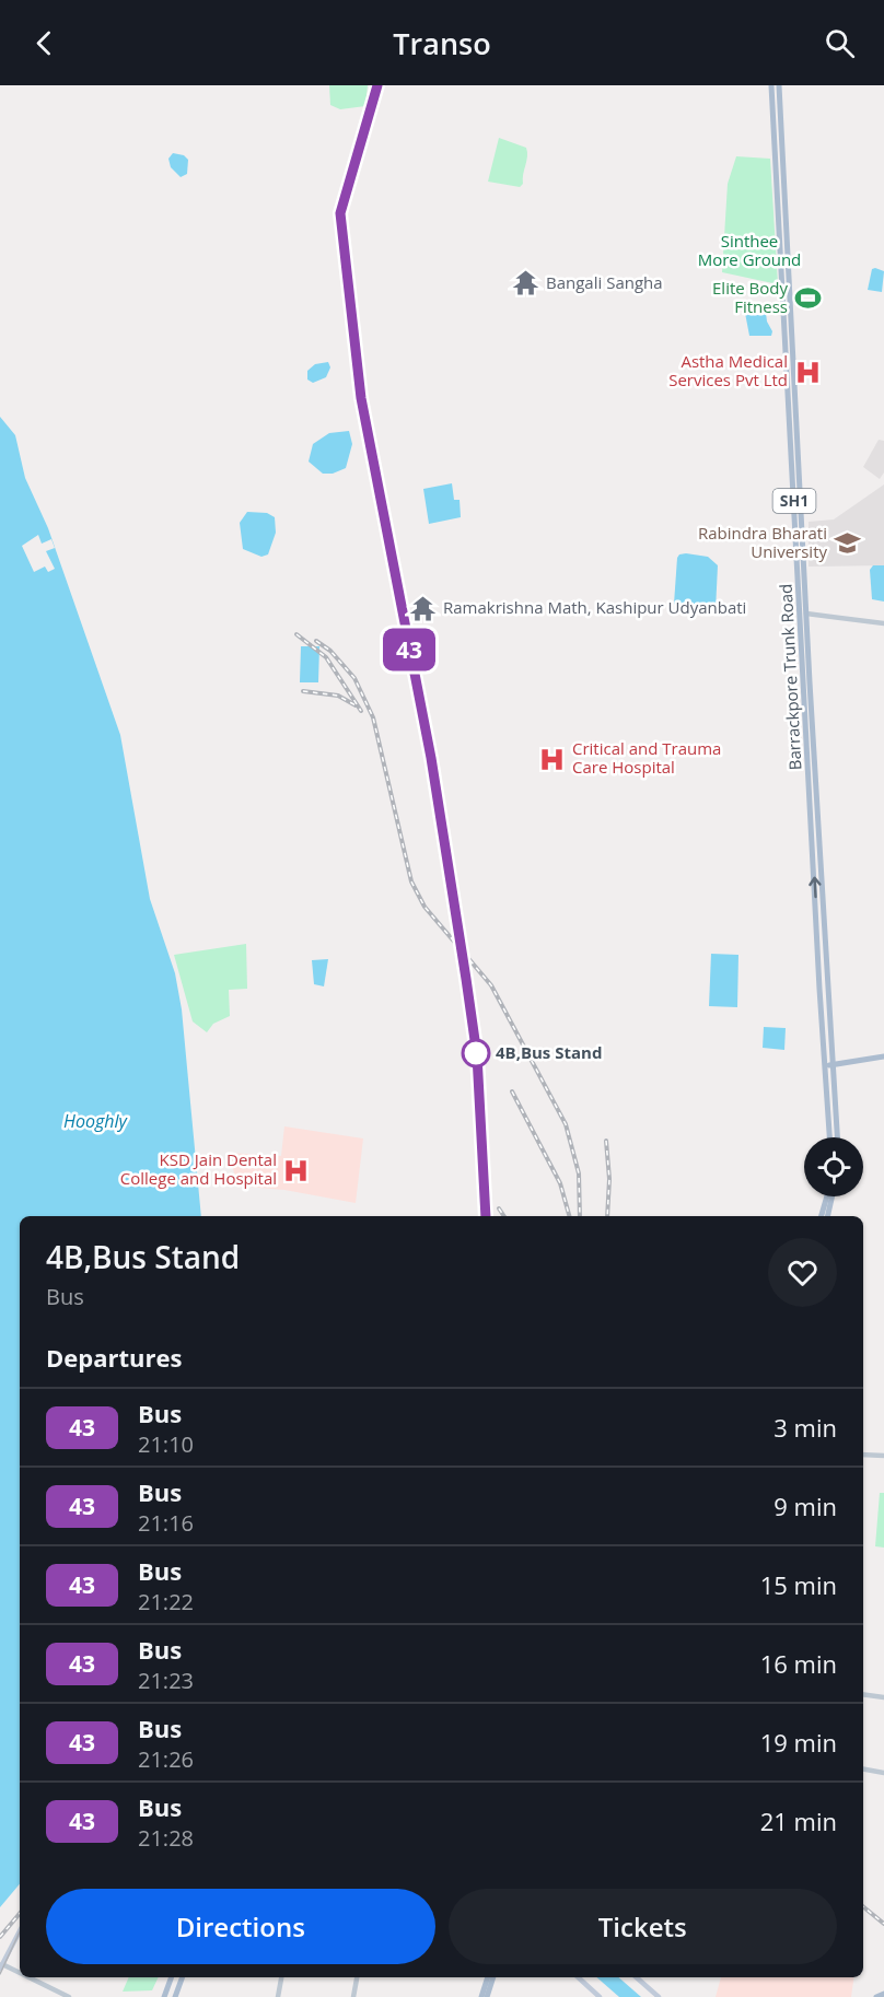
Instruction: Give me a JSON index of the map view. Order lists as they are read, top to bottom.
{
  "streets": {
    "main road": ["SH1", "Barrackpore Trunk Road"]
  },
  "water": ["Hooghly"],
  "parks": ["Sinthee More Ground"],
  "places": {
    "temple": ["Bangali Sangha", "Ramakrishna Math, Kashipur Udyanbati"],
    "sports": ["Elite Body Fitness"],
    "hospital": ["Astha Medical Services Pvt Ltd", "Critical and Trauma Care Hospital", "KSD Jain Dental College and Hospital"],
    "school or university": ["Rabindra Bharati University"],
    "other": ["4B,Bus Stand"]
  },
  "lines": ["bus line 43"],
  "page": {
    "header": "Transo",
    "on_map": "43",
    "heading": [
      ["4B,Bus Stand", "Bus"],
      "Departures"
    ],
    "list": [
      {
        "mark": "43",
        "name": "Bus",
        "note": "21:10",
        "value": "3 min"
      },
      {
        "mark": "43",
        "name": "Bus",
        "note": "21:16",
        "value": "9 min"
      },
      {
        "mark": "43",
        "name": "Bus",
        "note": "21:22",
        "value": "15 min"
      },
      {
        "mark": "43",
        "name": "Bus",
        "note": "21:23",
        "value": "16 min"
      },
      {
        "mark": "43",
        "name": "Bus",
        "note": "21:26",
        "value": "19 min"
      },
      {
        "mark": "43",
        "name": "Bus",
        "note": "21:28",
        "value": "21 min"
      }
    ],
    "buttons": ["Directions", "Tickets"]
  }
}
